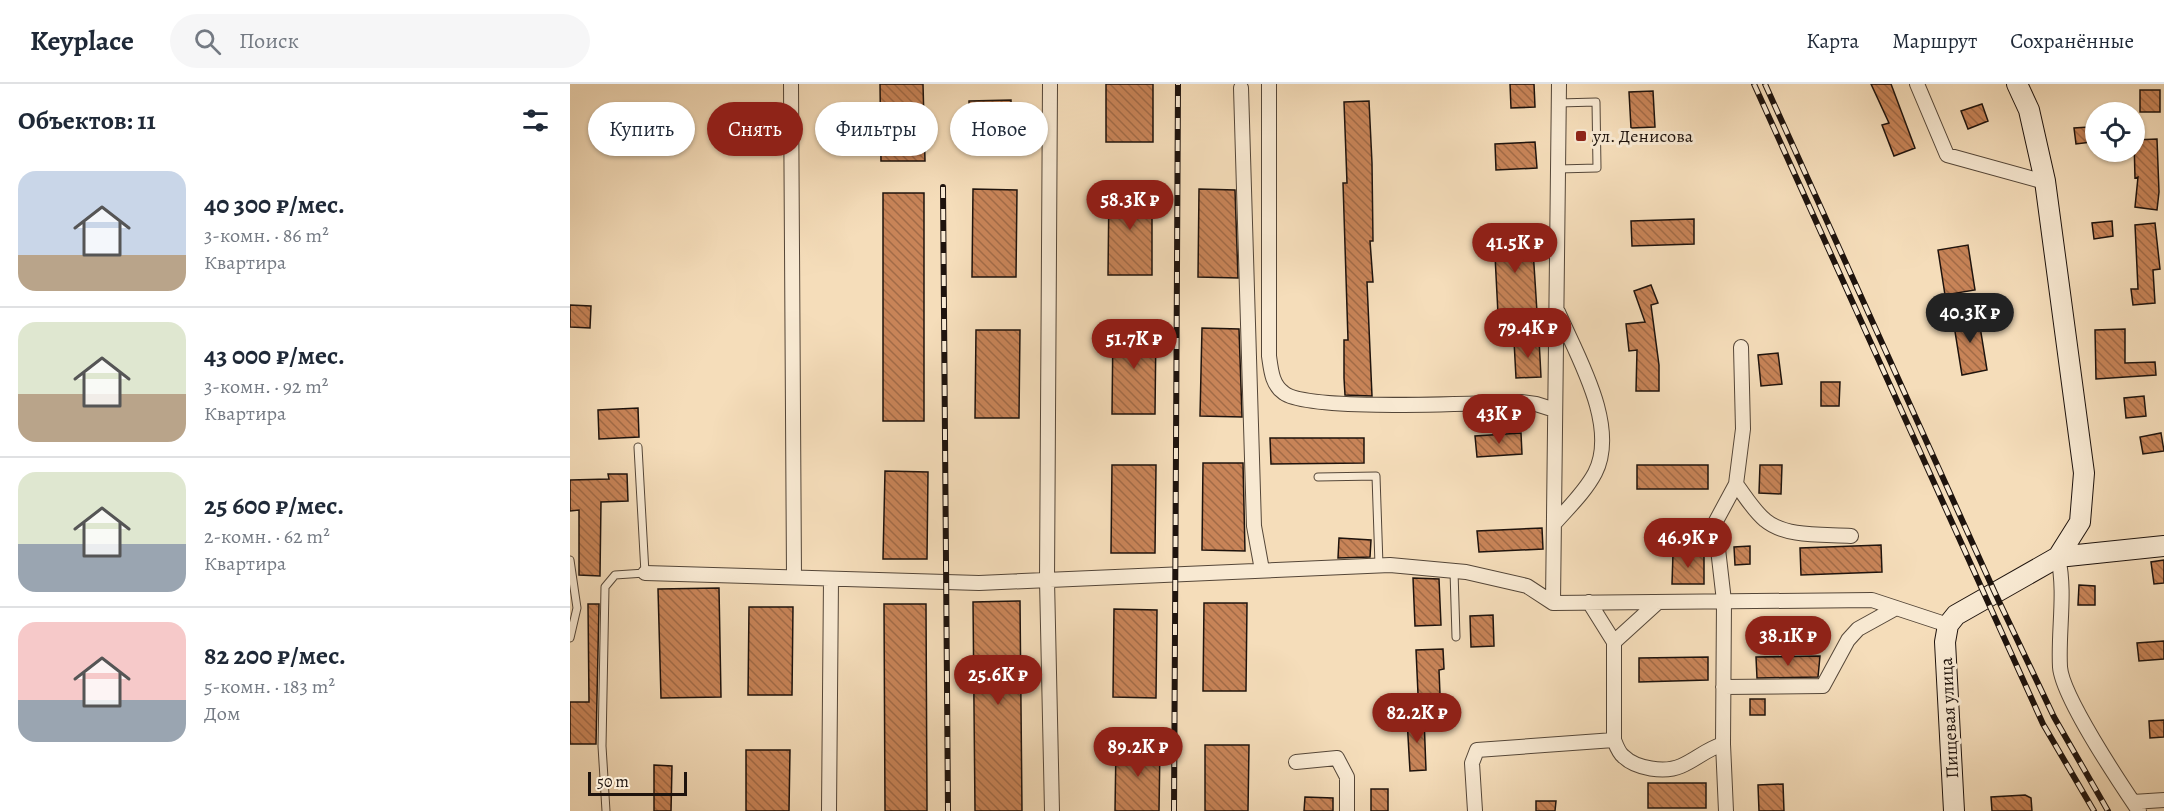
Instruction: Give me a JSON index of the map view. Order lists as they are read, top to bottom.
{
  "streets": {
    "main road": ["Пищевая улица"]
  },
  "places": {
    "transit": ["ул. Денисова"]
  },
  "scale_bar": "50 m",
  "page": {
    "header": "Keyplace",
    "search": "Поиск",
    "nav": ["Карта", "Маршрут", "Сохранённые"],
    "heading": "Объектов: 11",
    "chip": [
      "Купить",
      "Снять",
      "Фильтры",
      "Новое"
    ],
    "list": [
      {
        "name": "40 300 ₽/мес.",
        "note": "3-комн. · 86 m² · Квартира"
      },
      {
        "name": "43 000 ₽/мес.",
        "note": "3-комн. · 92 m² · Квартира"
      },
      {
        "name": "25 600 ₽/мес.",
        "note": "2-комн. · 62 m² · Квартира"
      },
      {
        "name": "82 200 ₽/мес.",
        "note": "5-комн. · 183 m² · Дом"
      }
    ],
    "price": [
      "58.3K ₽",
      "41.5K ₽",
      "40.3K ₽",
      "79.4K ₽",
      "51.7K ₽",
      "43K ₽",
      "46.9K ₽",
      "38.1K ₽",
      "25.6K ₽",
      "82.2K ₽",
      "89.2K ₽"
    ],
    "scale": "50 m"
  }
}
